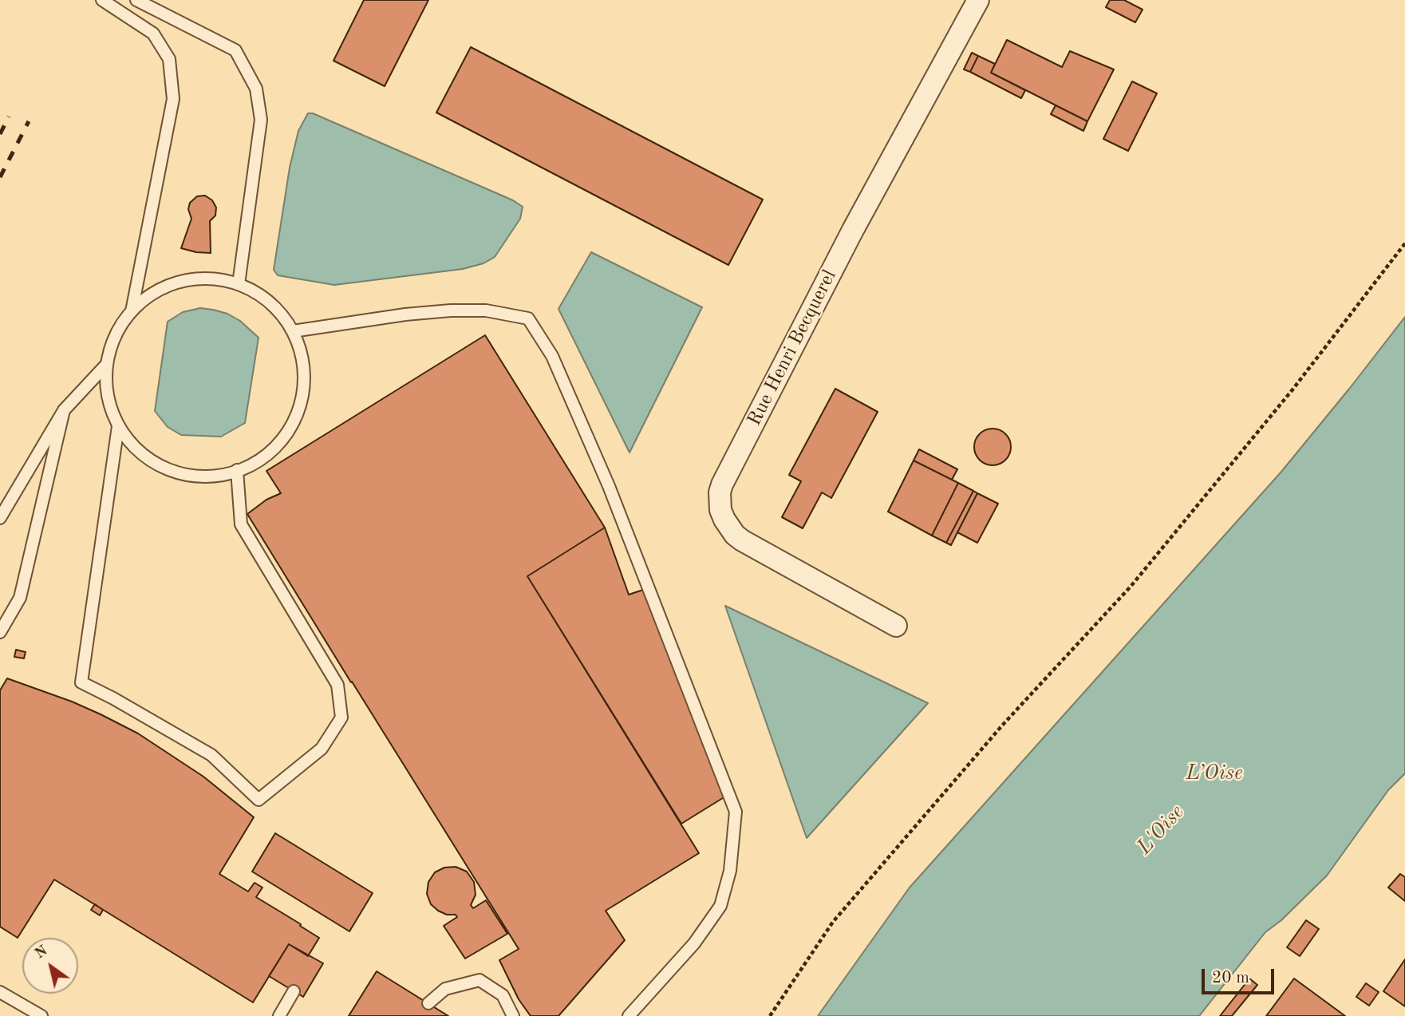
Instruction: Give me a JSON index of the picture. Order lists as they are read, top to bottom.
{
  "streets": {
    "street": ["Rue Henri Becquerel"]
  },
  "water": ["L’Oise", "L'Oise"],
  "scale_bar": "20 m",
  "north": "top left"
}
